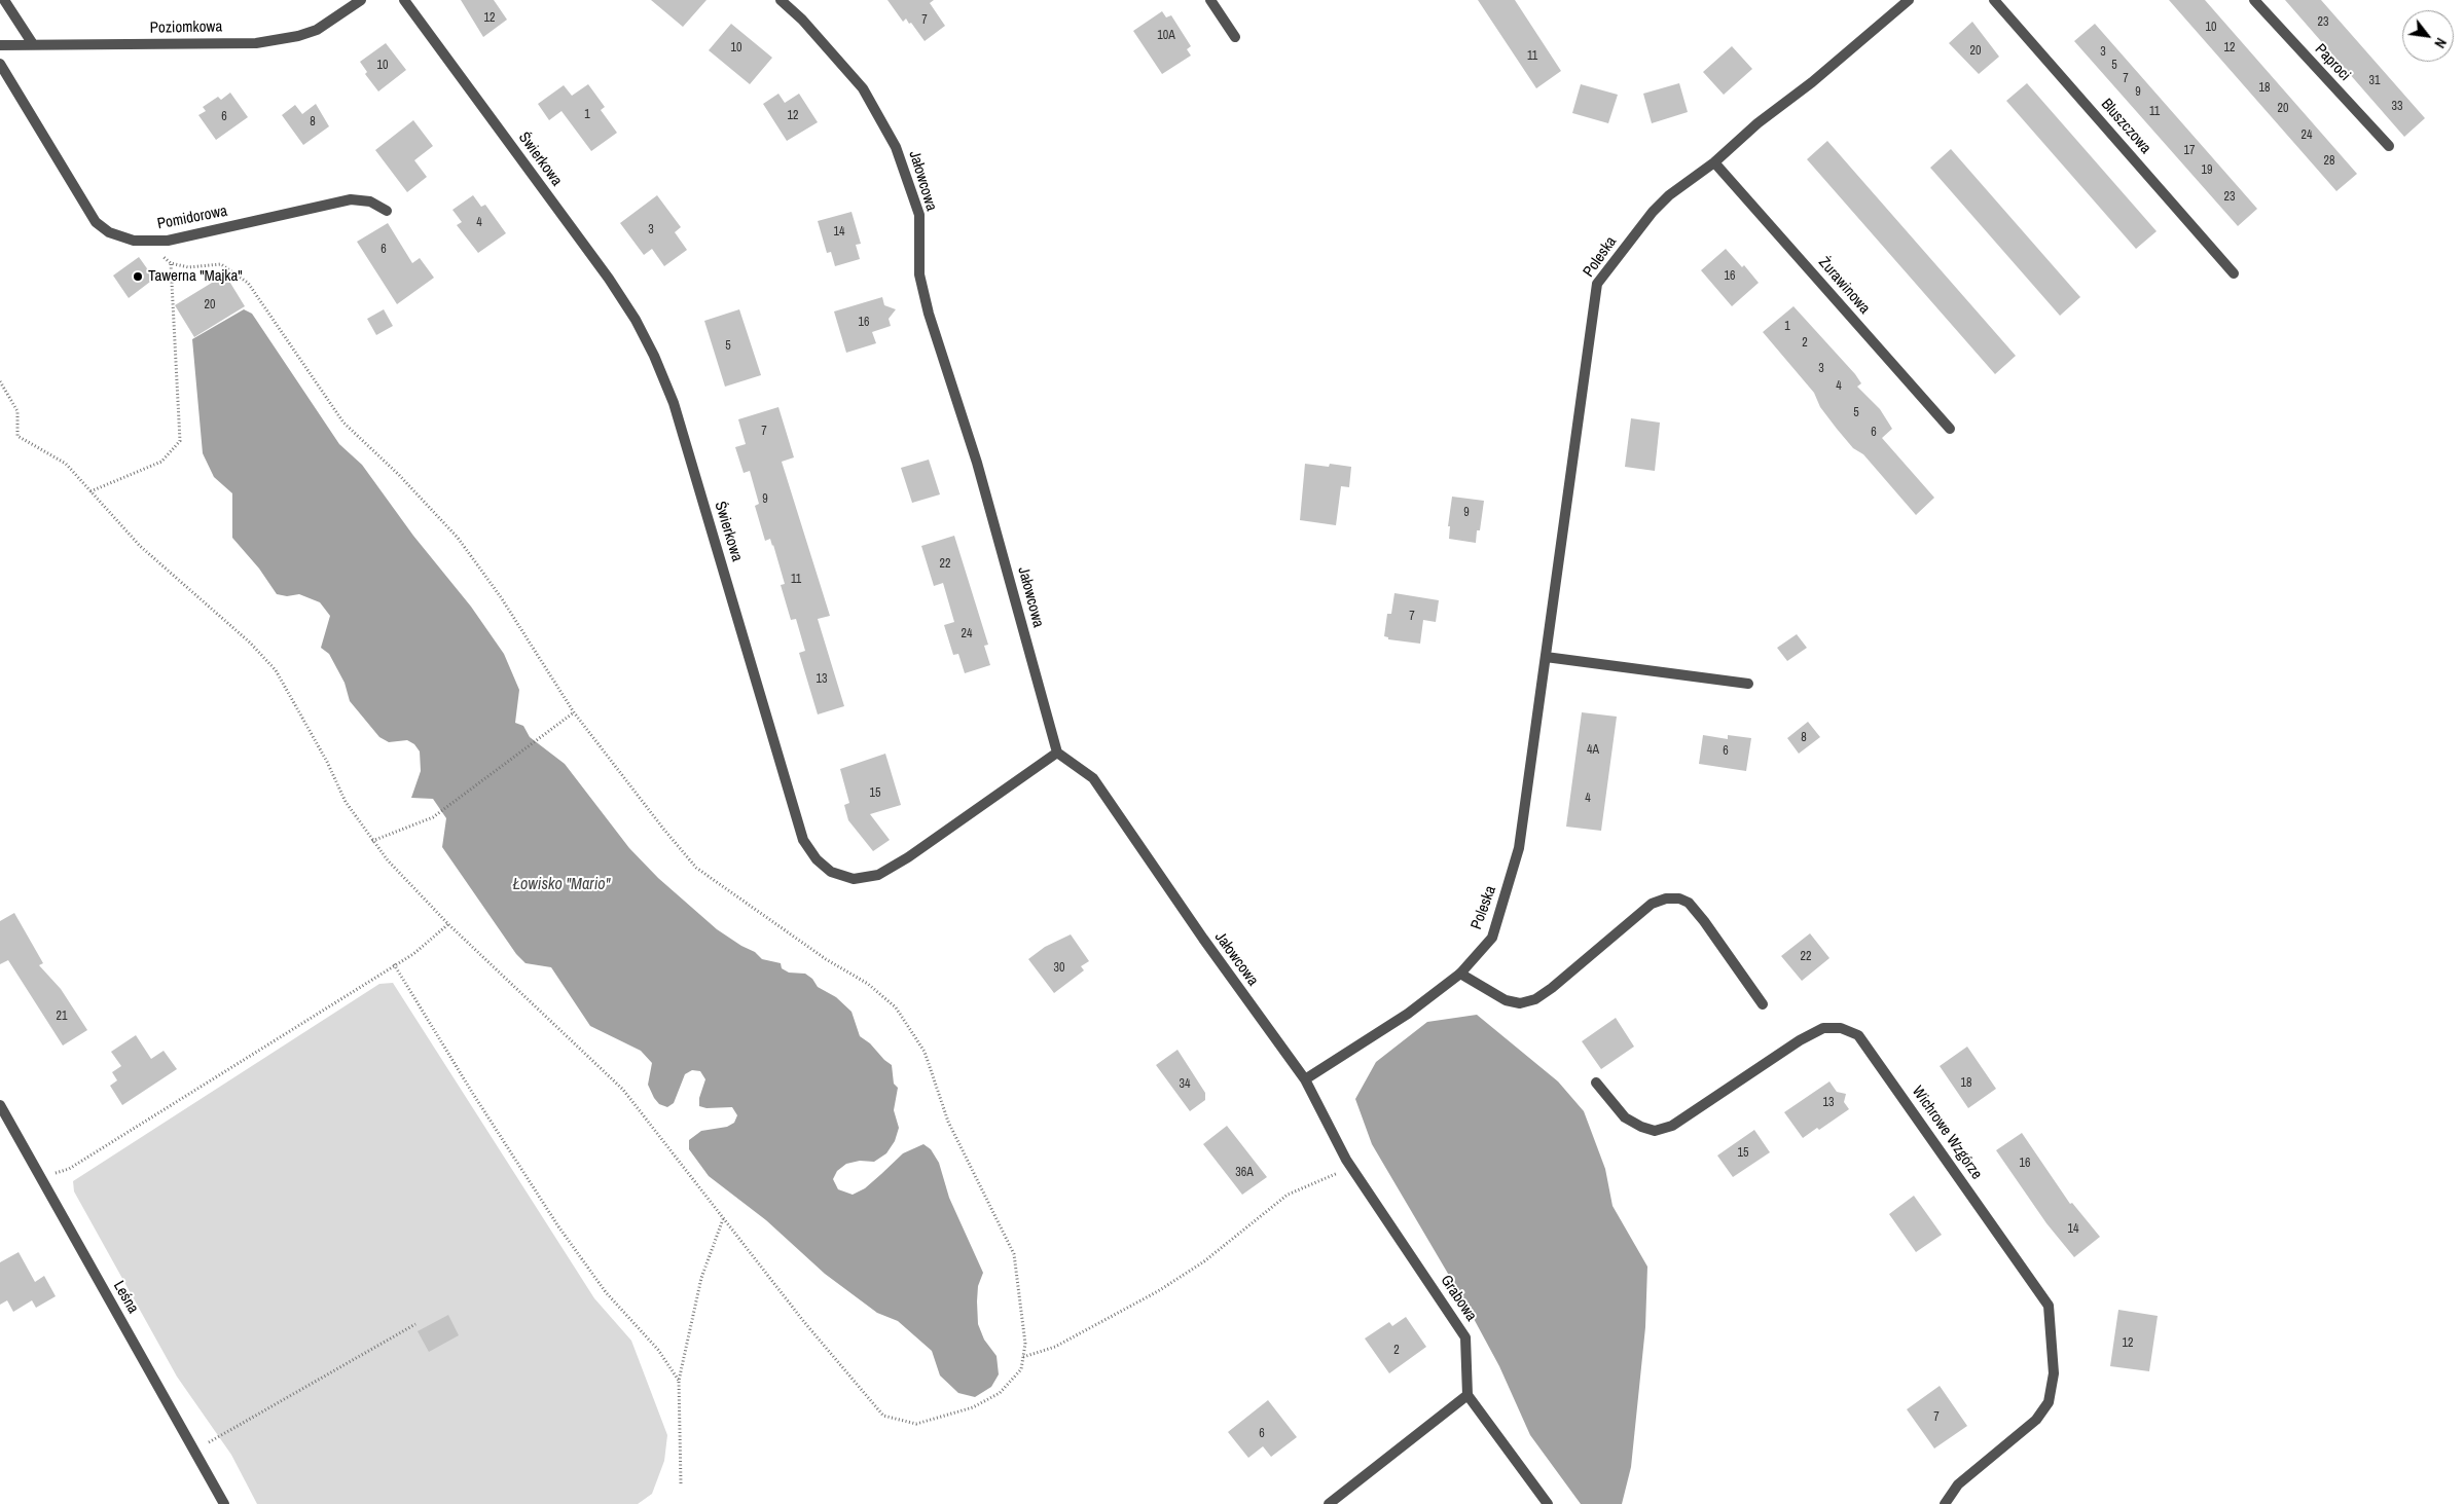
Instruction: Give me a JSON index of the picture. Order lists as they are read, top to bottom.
{
  "streets": {
    "street": [
      "Poziomkowa",
      "Paproci",
      "Bluszczowa",
      "Świerkowa",
      "Jałowcowa",
      "Pomidorowa",
      "Poleska",
      "Żurawinowa",
      "Wichrowe Wzgórze",
      "Leśna",
      "Grabowa"
    ]
  },
  "crossings": [
    ["Świerkowa", "Jałowcowa"],
    ["Jałowcowa", "Poleska"],
    ["Jałowcowa", "Grabowa"],
    ["Poleska", "Żurawinowa"]
  ],
  "water": ["Łowisko \"Mario\""],
  "places": ["Tawerna \"Majka\""],
  "house_numbers": [
    "12",
    "7",
    "23",
    "10",
    "10A",
    "10",
    "12",
    "20",
    "3",
    "11",
    "10",
    "5",
    "7",
    "31",
    "18",
    "9",
    "33",
    "20",
    "11",
    "1",
    "12",
    "6",
    "8",
    "24",
    "17",
    "28",
    "19",
    "23",
    "4",
    "3",
    "14",
    "6",
    "16",
    "20",
    "16",
    "1",
    "2",
    "5",
    "3",
    "4",
    "5",
    "7",
    "6",
    "9",
    "9",
    "22",
    "11",
    "7",
    "24",
    "13",
    "8",
    "4A",
    "6",
    "15",
    "4",
    "22",
    "30",
    "21",
    "18",
    "34",
    "13",
    "15",
    "16",
    "36A",
    "14",
    "12",
    "2",
    "7",
    "6"
  ],
  "north": "bottom right"
}
